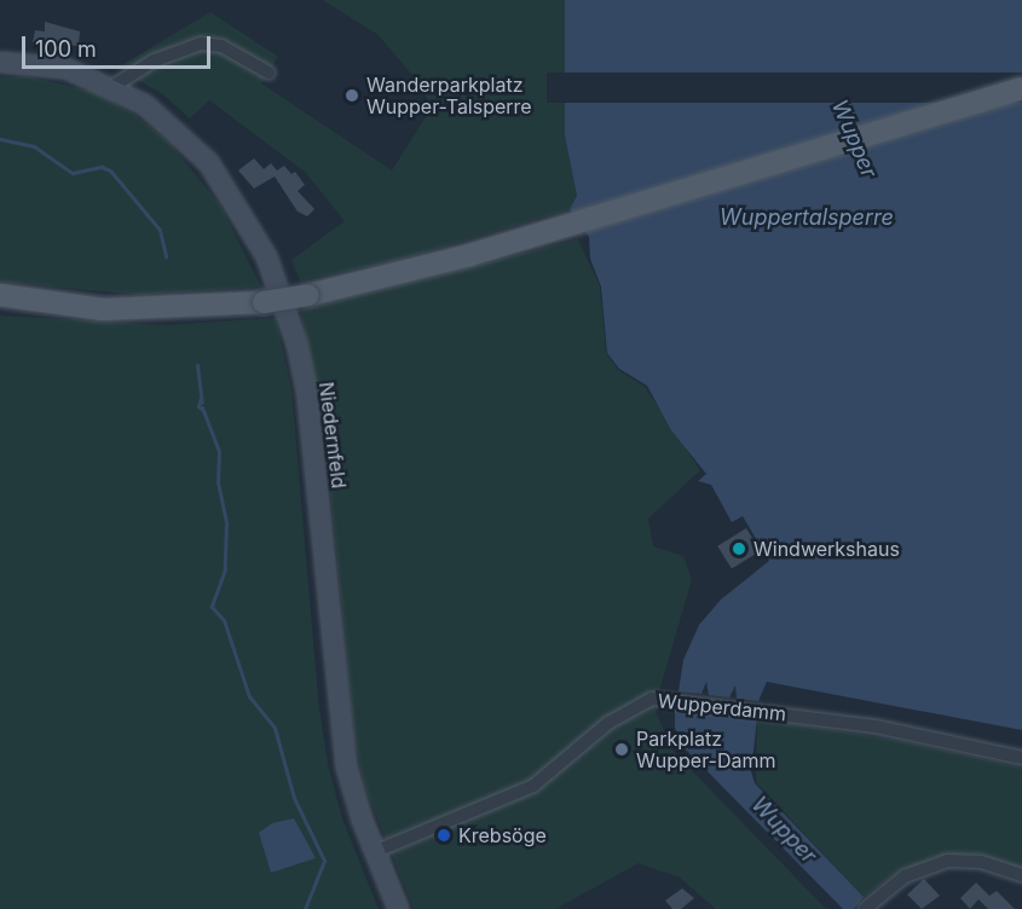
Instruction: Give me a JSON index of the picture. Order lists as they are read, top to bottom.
{
  "streets": {
    "street": ["Niedernfeld", "Wupperdamm"]
  },
  "crossings": [
    ["Niedernfeld", "Wupperdamm"]
  ],
  "water": ["Wupper", "Wuppertalsperre"],
  "places": [
    "Wanderparkplatz Wupper-Talsperre",
    "Windwerkshaus",
    "Parkplatz Wupper-Damm",
    "Krebsöge"
  ],
  "scale_bar": "100 m"
}
